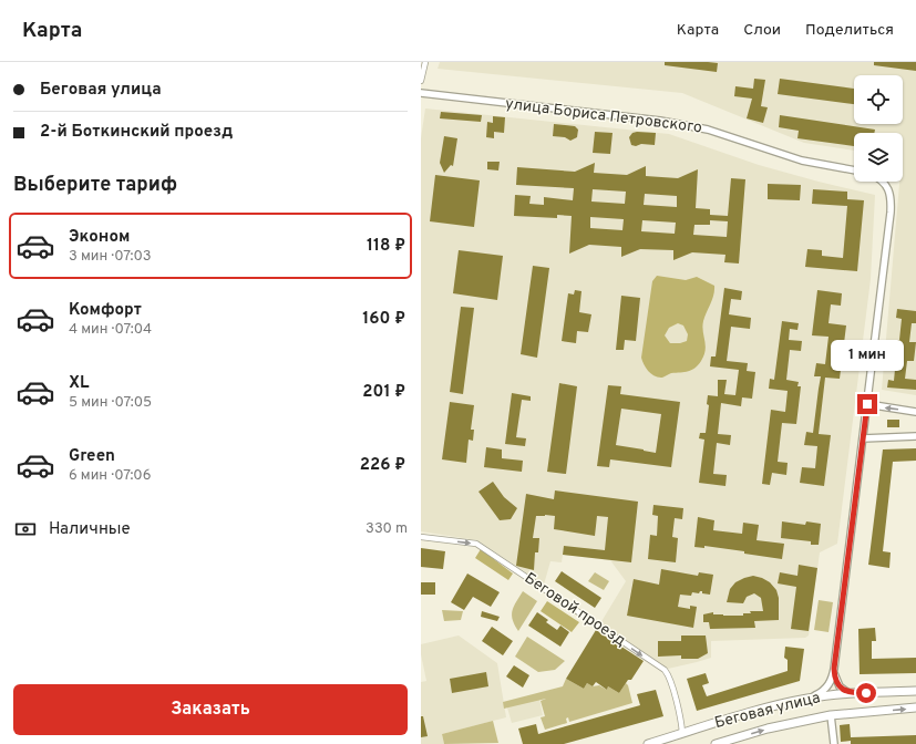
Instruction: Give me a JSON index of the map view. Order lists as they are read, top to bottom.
{
  "streets": {
    "main road": ["Беговая улица"],
    "street": ["улица Бориса Петровского", "Беговой проезд"]
  },
  "crossings": [
    ["Беговой проезд", "Беговая улица"]
  ],
  "one_way": ["Беговой проезд"],
  "page": {
    "header": "Карта",
    "nav": ["Карта", "Слои", "Поделиться"],
    "banner": ["Беговая улица", "2-й Боткинский проезд"],
    "heading": "Выберите тариф",
    "list": [
      {
        "name": "Эконом",
        "note": "3 мин · 07:03",
        "value": "118 ₽"
      },
      {
        "name": "Комфорт",
        "note": "4 мин · 07:04",
        "value": "160 ₽"
      },
      {
        "name": "XL",
        "note": "5 мин · 07:05",
        "value": "201 ₽"
      },
      {
        "name": "Green",
        "note": "6 мин · 07:06",
        "value": "226 ₽"
      }
    ],
    "bubble": "1 мин",
    "pay": ["Наличные", "330 m"],
    "buttons": "Заказать"
  }
}
